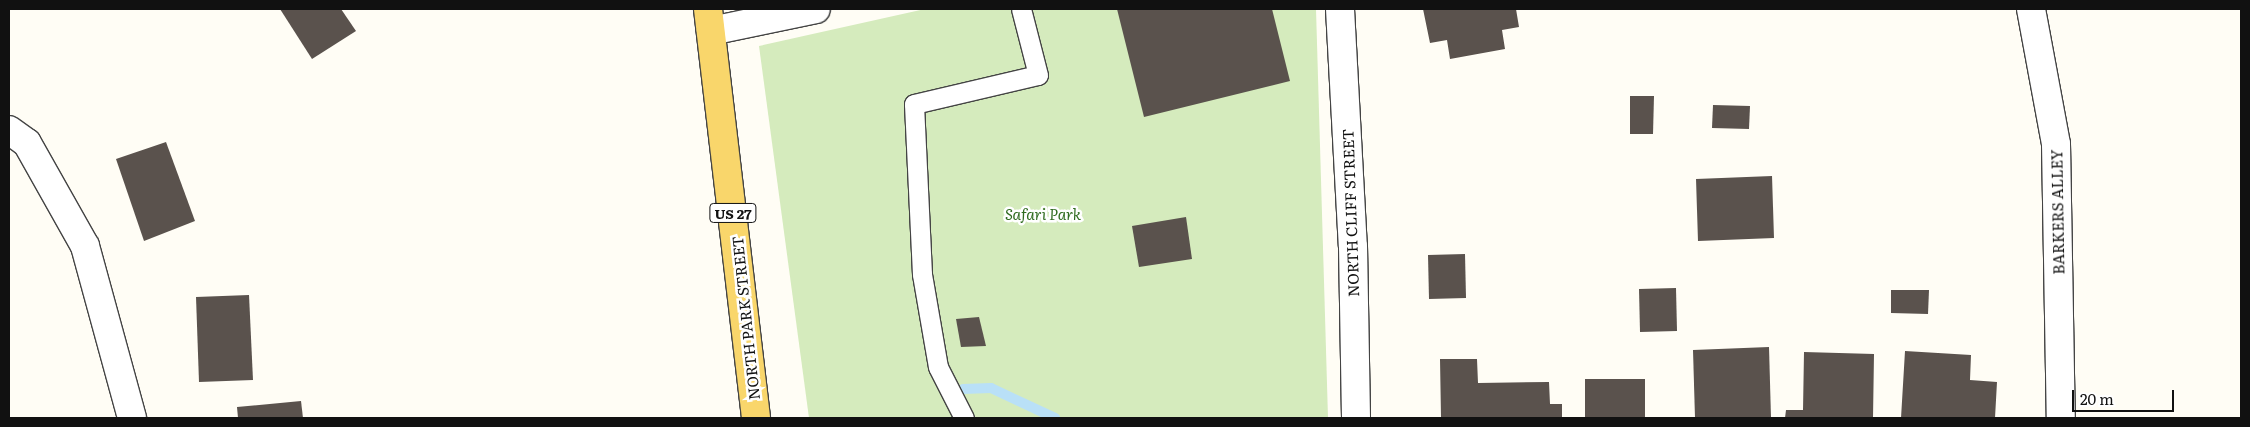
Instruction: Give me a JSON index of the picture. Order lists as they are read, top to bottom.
{
  "streets": {
    "main road": ["US 27", "NORTH PARK STREET"],
    "street": ["BARKERS ALLEY", "NORTH CLIFF STREET"]
  },
  "parks": ["Safari Park"],
  "scale_bar": "20 m"
}
